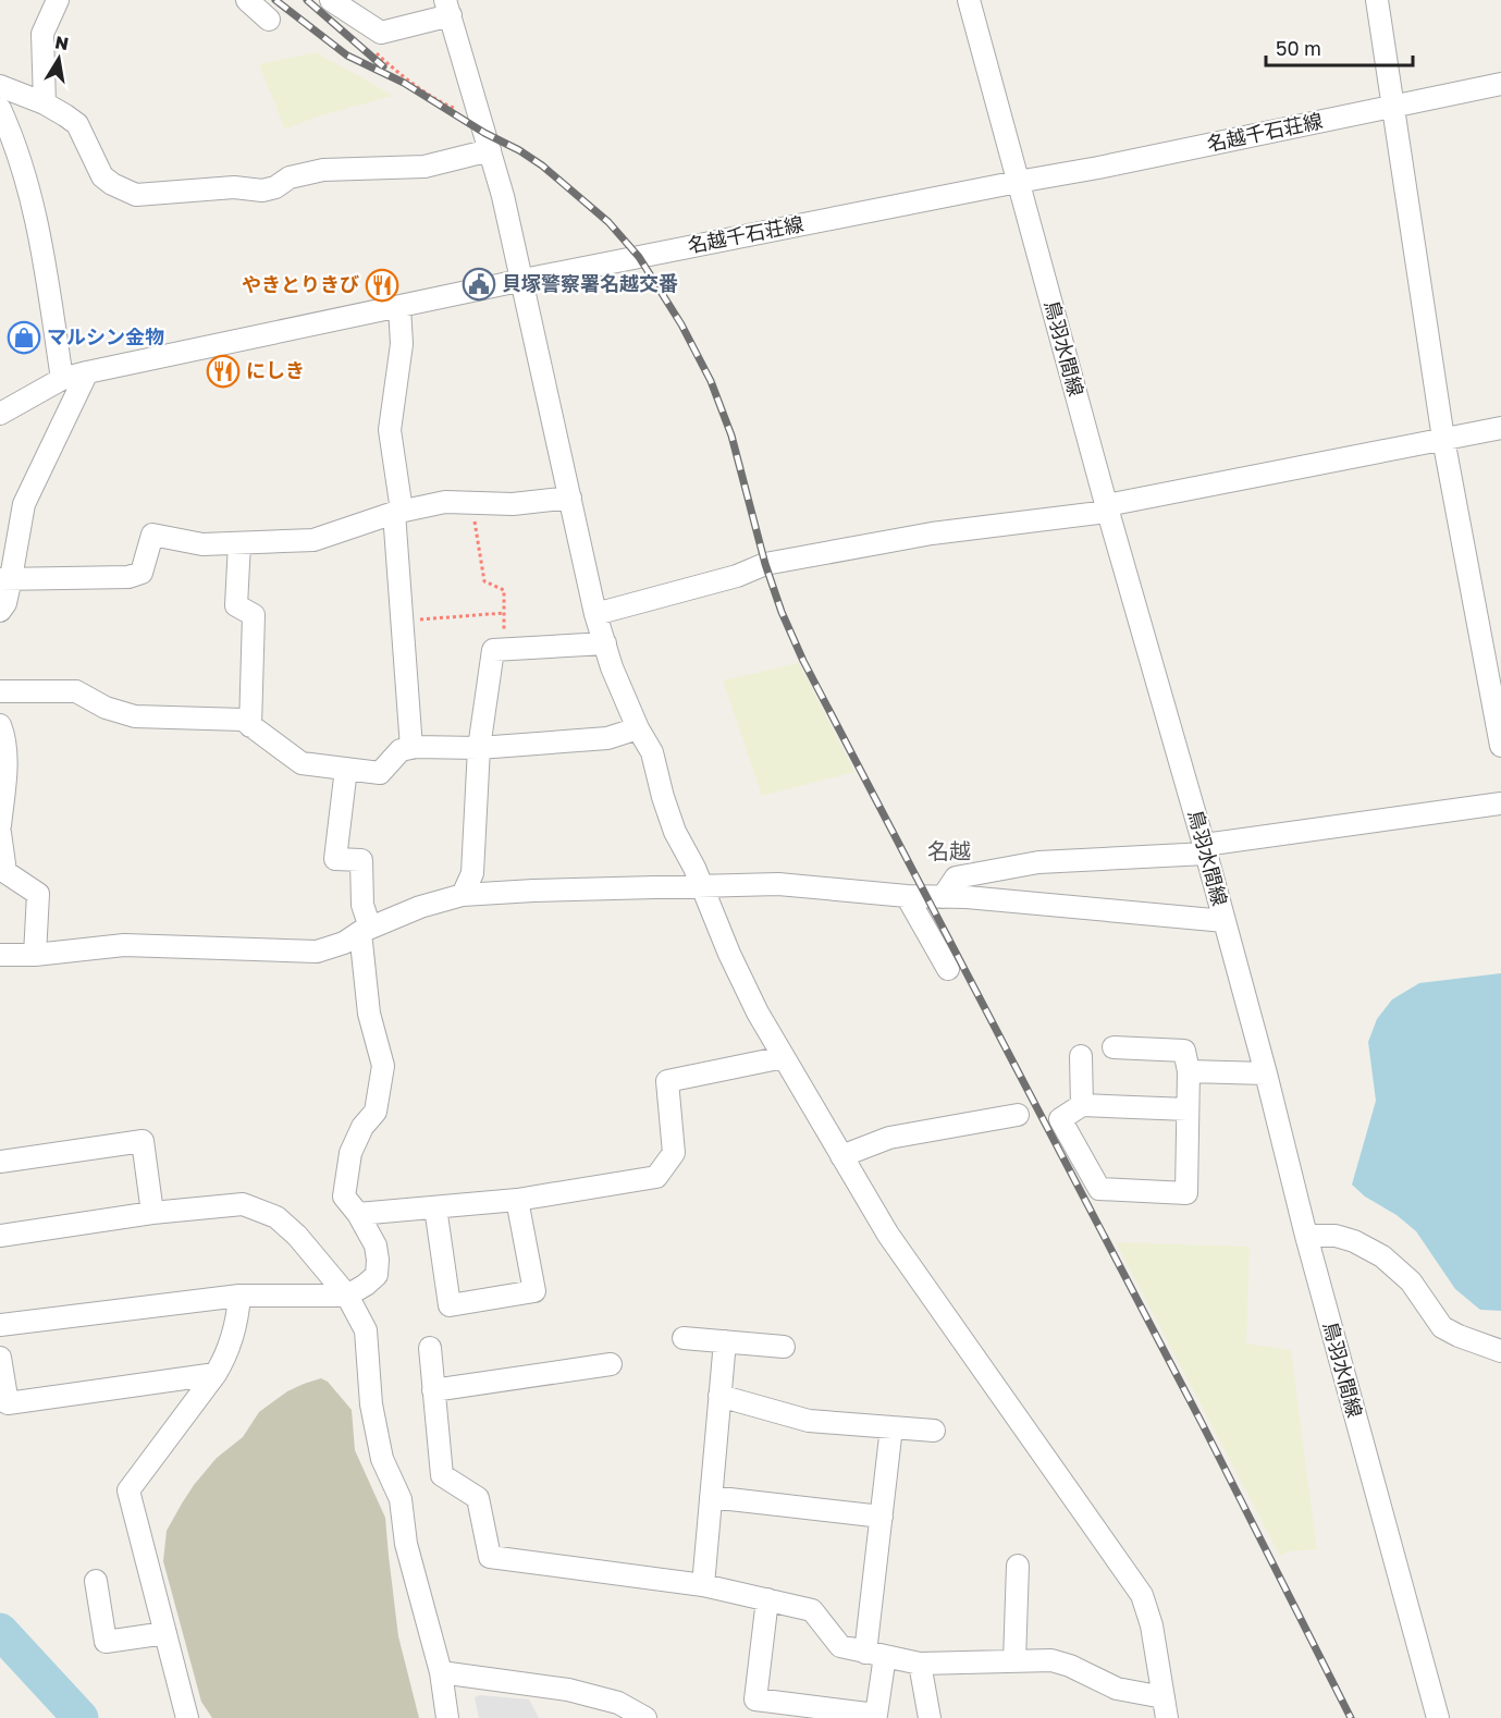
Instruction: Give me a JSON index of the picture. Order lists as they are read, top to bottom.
{
  "streets": {
    "street": ["名越千石荘線", "鳥羽水間線"]
  },
  "crossings": [
    ["名越千石荘線", "鳥羽水間線"]
  ],
  "districts": ["名越"],
  "places": {
    "public building": ["貝塚警察署名越交番"],
    "restaurant": ["やきとりきび", "にしき"],
    "shop": ["マルシン金物"]
  },
  "scale_bar": "50 m",
  "north": "top"
}
